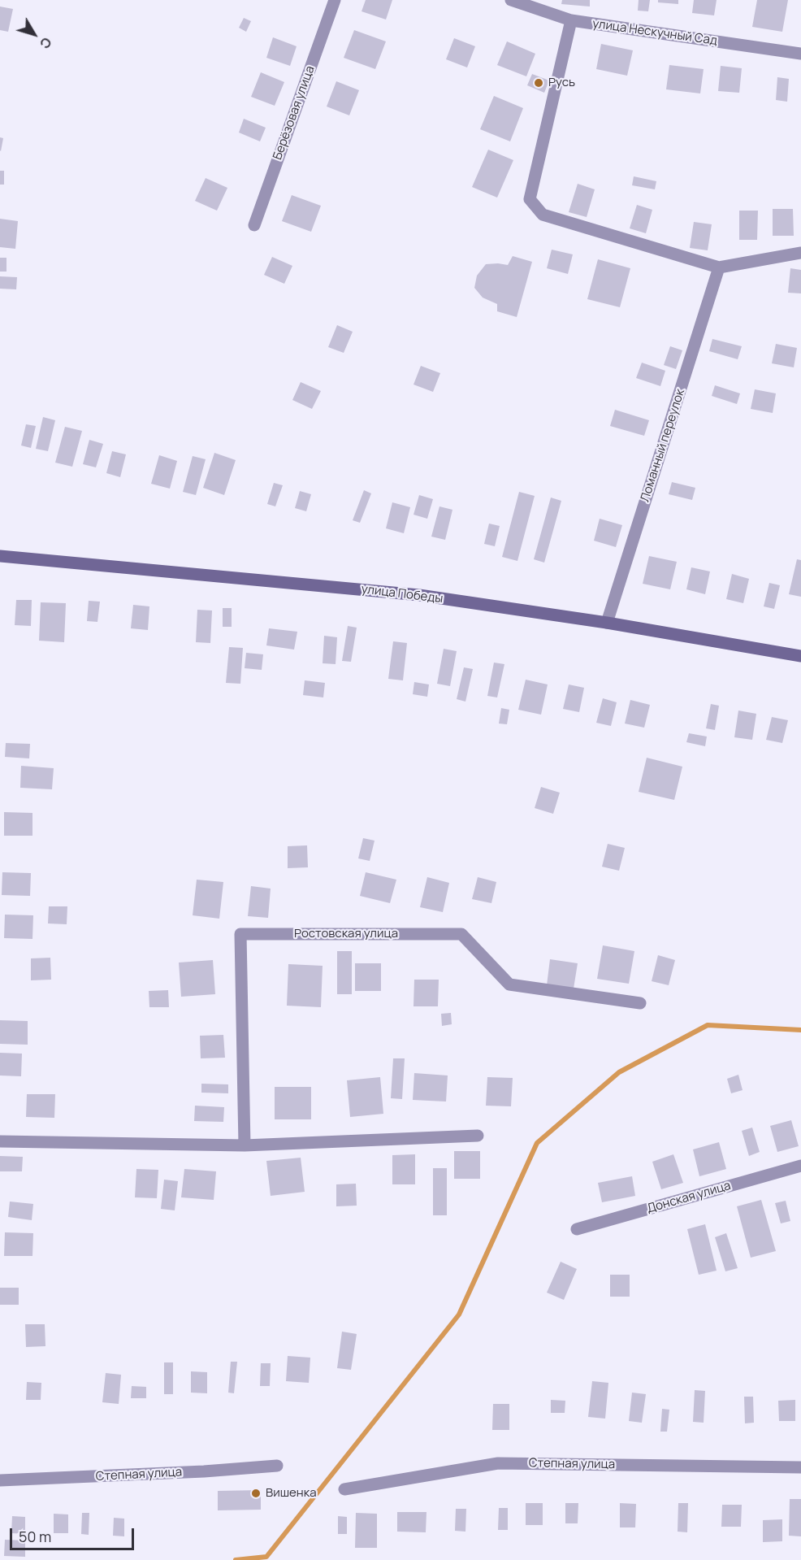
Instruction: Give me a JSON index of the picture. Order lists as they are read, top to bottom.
{
  "streets": {
    "street": [
      "улица Нескучный Сад",
      "Берёзовая улица",
      "Ломанный переулок",
      "улица Победы",
      "Ростовская улица",
      "Донская улица",
      "Степная улица"
    ]
  },
  "crossings": [
    ["Ломанный переулок", "улица Победы"]
  ],
  "places": ["Русь", "Вишенка"],
  "scale_bar": "50 m",
  "north": "bottom right"
}
